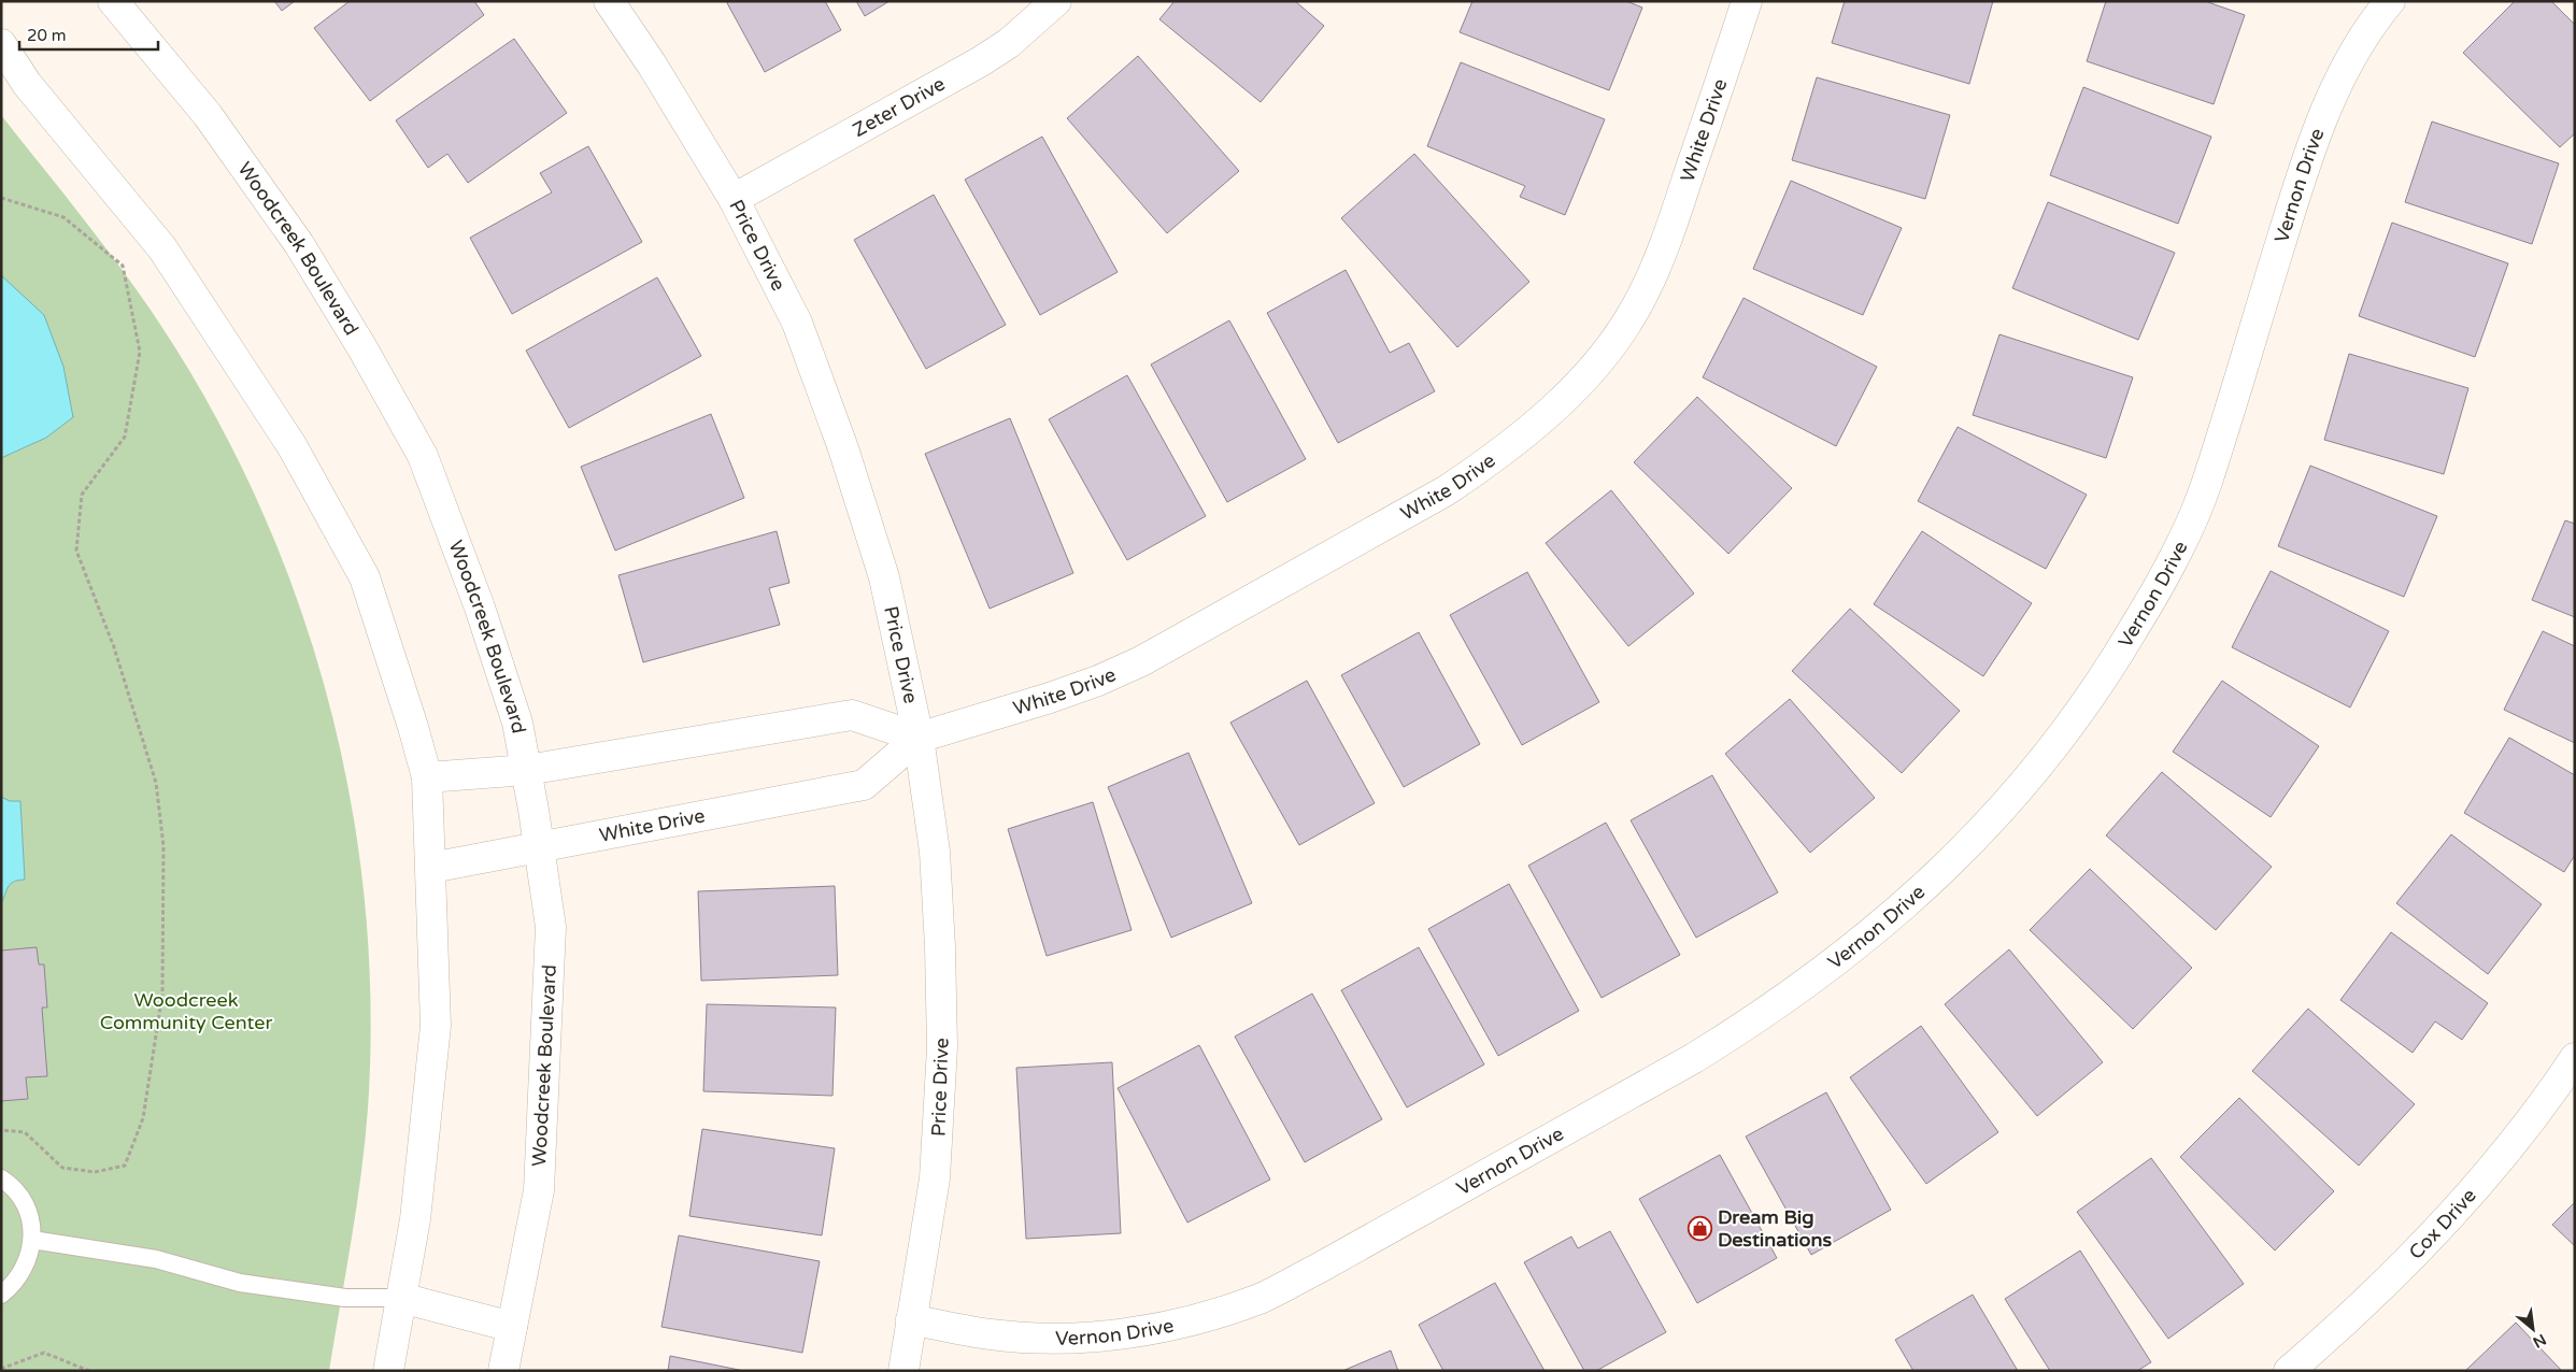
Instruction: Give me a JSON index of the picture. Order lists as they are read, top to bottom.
{
  "streets": {
    "street": [
      "Zeter Drive",
      "White Drive",
      "Vernon Drive",
      "Price Drive",
      "Woodcreek Boulevard",
      "Cox Drive"
    ]
  },
  "crossings": [
    ["Zeter Drive", "Price Drive"],
    ["White Drive", "Price Drive"],
    ["White Drive", "Woodcreek Boulevard"],
    ["Vernon Drive", "Price Drive"]
  ],
  "parks": ["Woodcreek Community Center"],
  "places": {
    "shop": ["Dream Big Destinations"]
  },
  "scale_bar": "20 m",
  "north": "bottom right"
}
